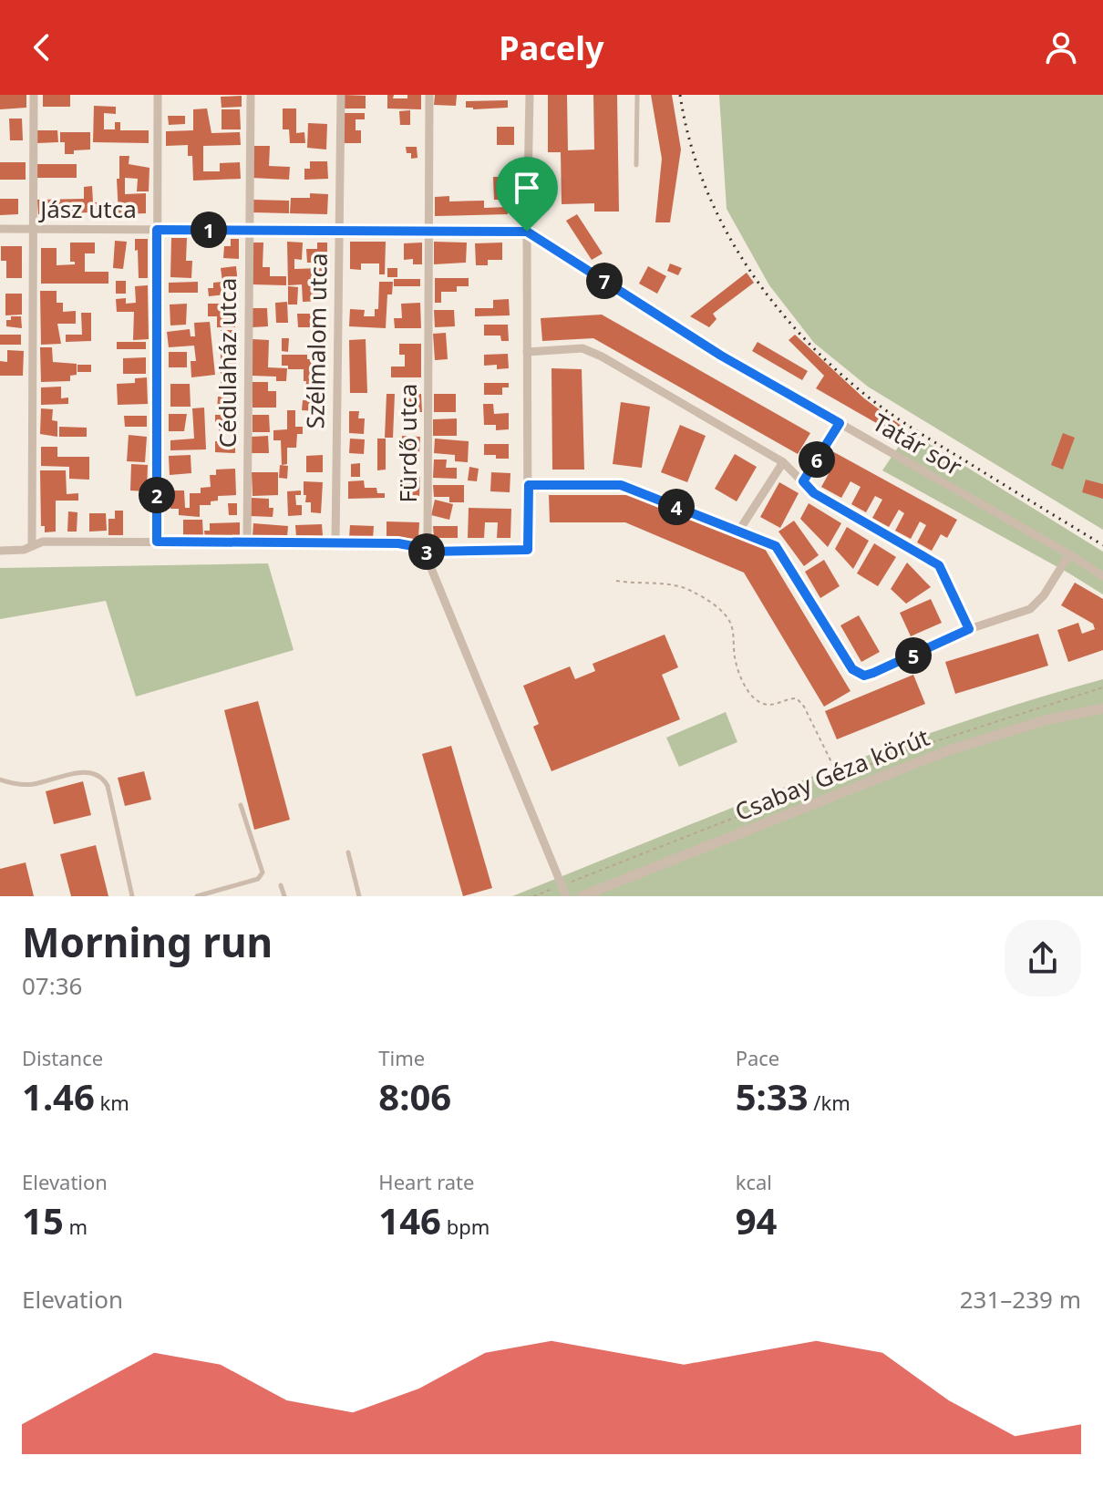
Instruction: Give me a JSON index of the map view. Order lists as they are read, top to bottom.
{
  "streets": {
    "street": [
      "Jász utca",
      "Szélmalom utca",
      "Cédulaház utca",
      "Fürdő utca",
      "Tatár sor",
      "Csabay Géza körút"
    ]
  },
  "crossings": [
    ["Jász utca", "Szélmalom utca"],
    ["Jász utca", "Cédulaház utca"],
    ["Jász utca", "Fürdő utca"],
    ["Jász utca", "Tatár sor"]
  ],
  "page": {
    "header": "Pacely",
    "pins": [
      "1",
      "7",
      "6",
      "2",
      "4",
      "3",
      "5"
    ],
    "heading": ["Morning run", "07:36"],
    "stats": [
      ["Distance", "1.46 km"],
      ["Time", "8:06"],
      ["Pace", "5:33 /km"],
      ["Elevation", "15 m"],
      ["Heart rate", "146 bpm"],
      ["kcal", "94"]
    ],
    "chart": ["Elevation", "231–239 m"]
  }
}
